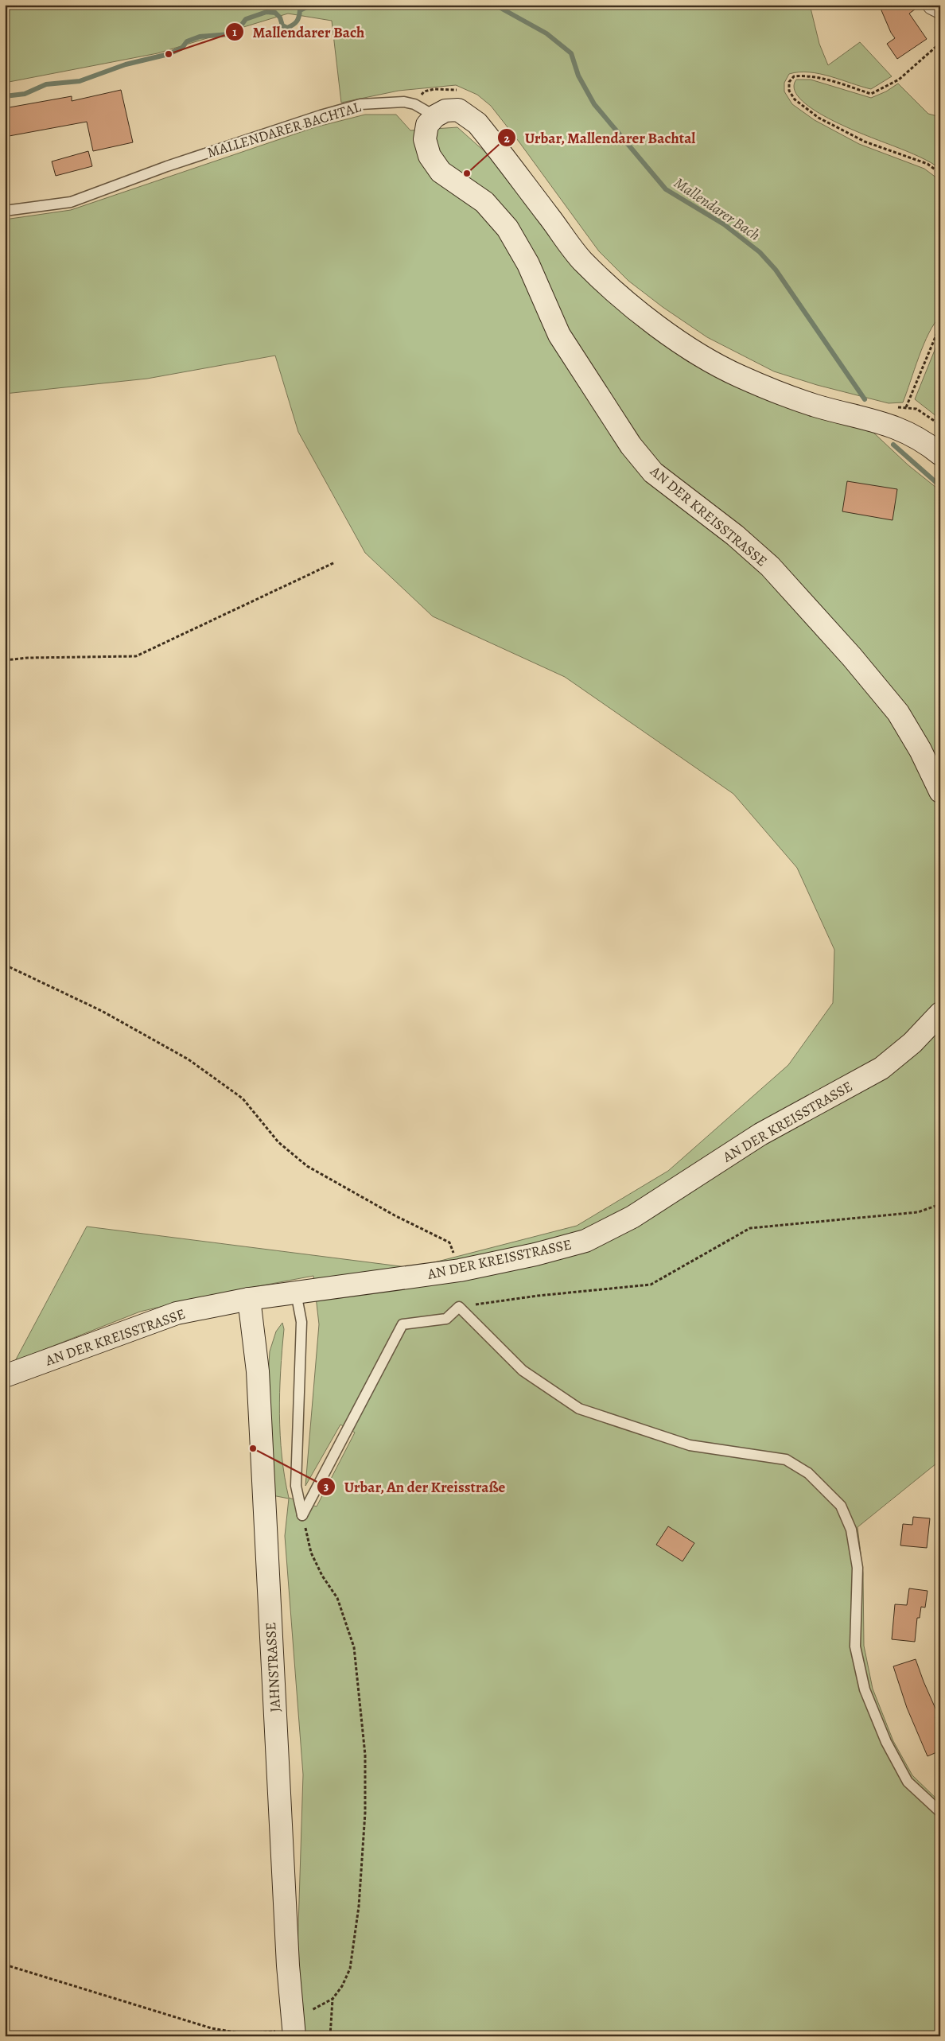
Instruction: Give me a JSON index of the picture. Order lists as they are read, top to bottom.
{
  "streets": {
    "street": ["AN DER KREISSTRASSE", "JAHNSTRASSE"],
    "lane": ["MALLENDARER BACHTAL"]
  },
  "crossings": [
    ["MALLENDARER BACHTAL", "AN DER KREISSTRASSE"],
    ["AN DER KREISSTRASSE", "JAHNSTRASSE"]
  ],
  "water": ["Mallendarer Bach"],
  "places": ["Mallendarer Bach", "Urbar, Mallendarer Bachtal", "Urbar, An der Kreisstraße"]
}
